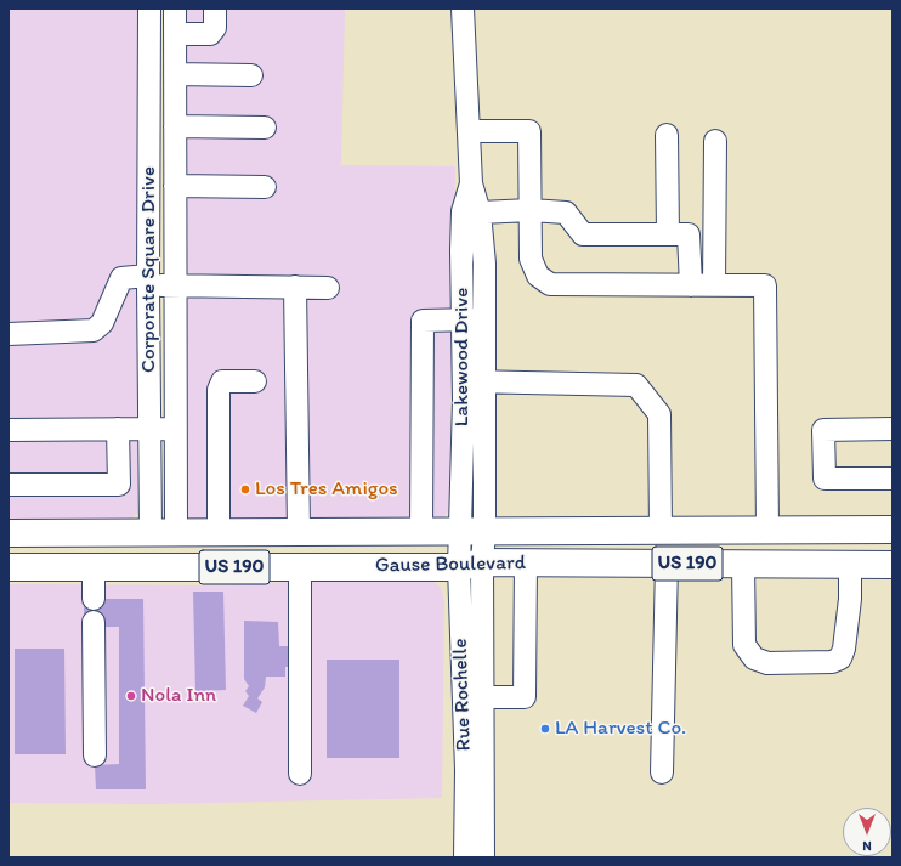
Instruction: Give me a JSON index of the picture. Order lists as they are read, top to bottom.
{
  "streets": {
    "main road": ["US 190", "Gause Boulevard"],
    "street": ["Corporate Square Drive", "Lakewood Drive", "Rue Rochelle"]
  },
  "crossings": [
    ["Corporate Square Drive", "Gause Boulevard"],
    ["Lakewood Drive", "Gause Boulevard"],
    ["Lakewood Drive", "Rue Rochelle"],
    ["Gause Boulevard", "Rue Rochelle"]
  ],
  "places": ["Los Tres Amigos", "Nola Inn", "LA Harvest Co."],
  "north": "bottom"
}
